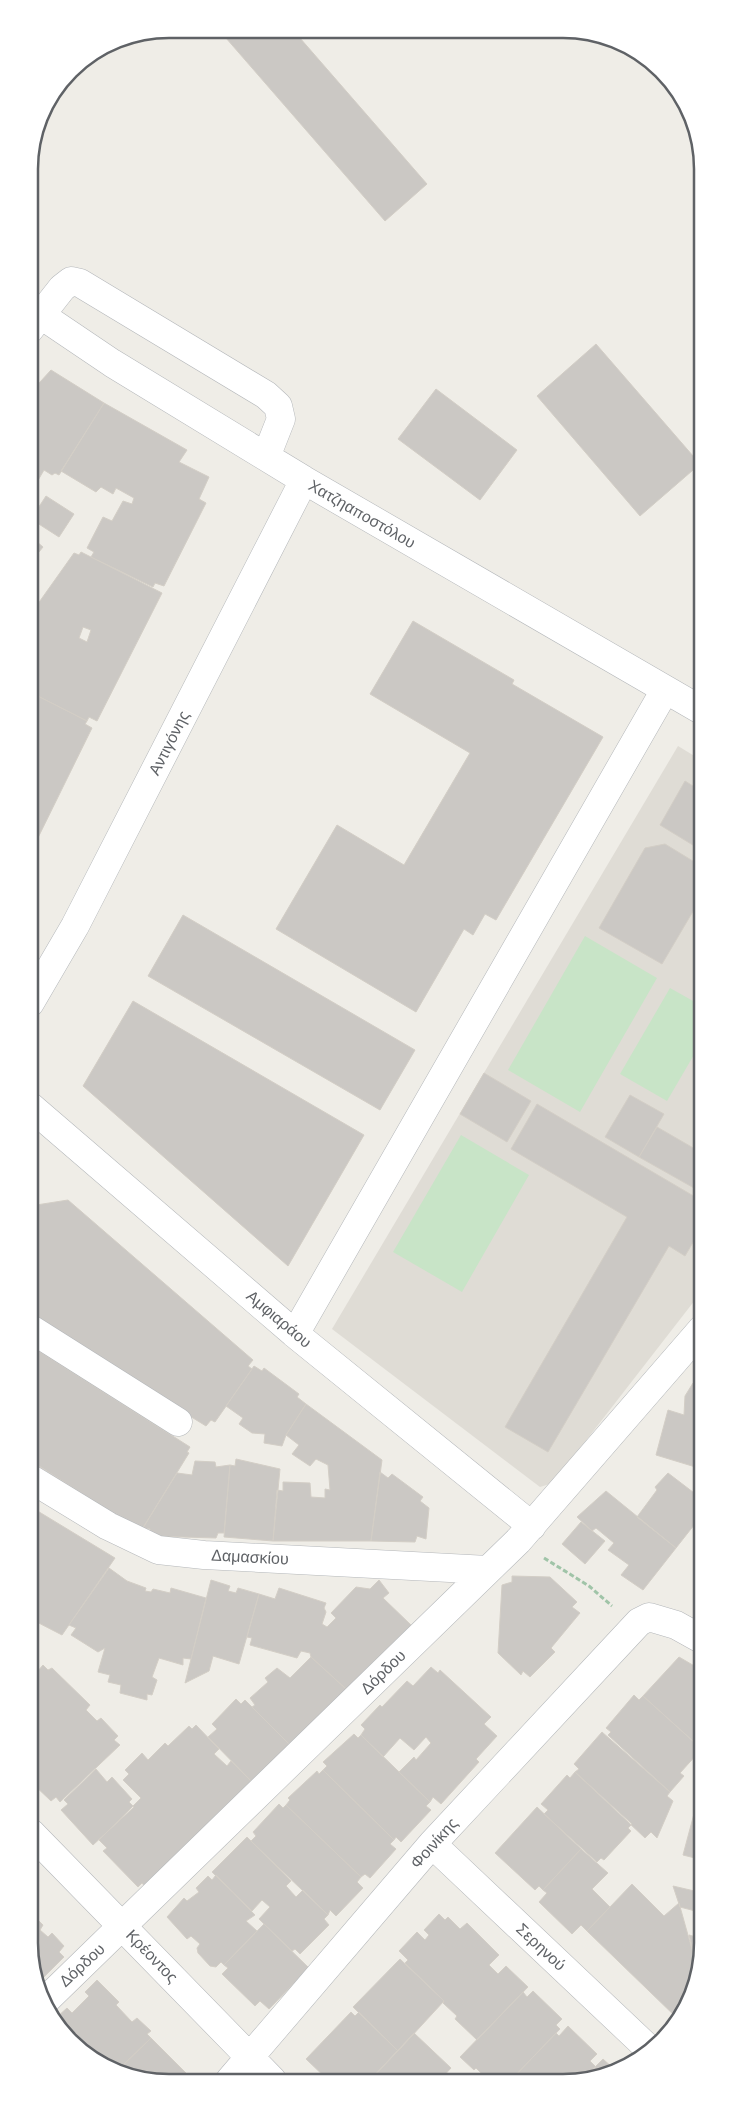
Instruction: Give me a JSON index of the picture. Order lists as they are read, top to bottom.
{
  "streets": {
    "street": [
      "Χατζηαποστόλου",
      "Αντιγόνης",
      "Αμφιαράου",
      "Δαμασκίου",
      "Δόρδου",
      "Φοινίκης",
      "Σερηνού",
      "Κρέοντος"
    ]
  },
  "crossings": [
    ["Χατζηαποστόλου", "Αντιγόνης"],
    ["Αμφιαράου", "Δόρδου"],
    ["Δαμασκίου", "Δόρδου"],
    ["Δόρδου", "Κρέοντος"],
    ["Φοινίκης", "Σερηνού"],
    ["Φοινίκης", "Κρέοντος"]
  ]
}
